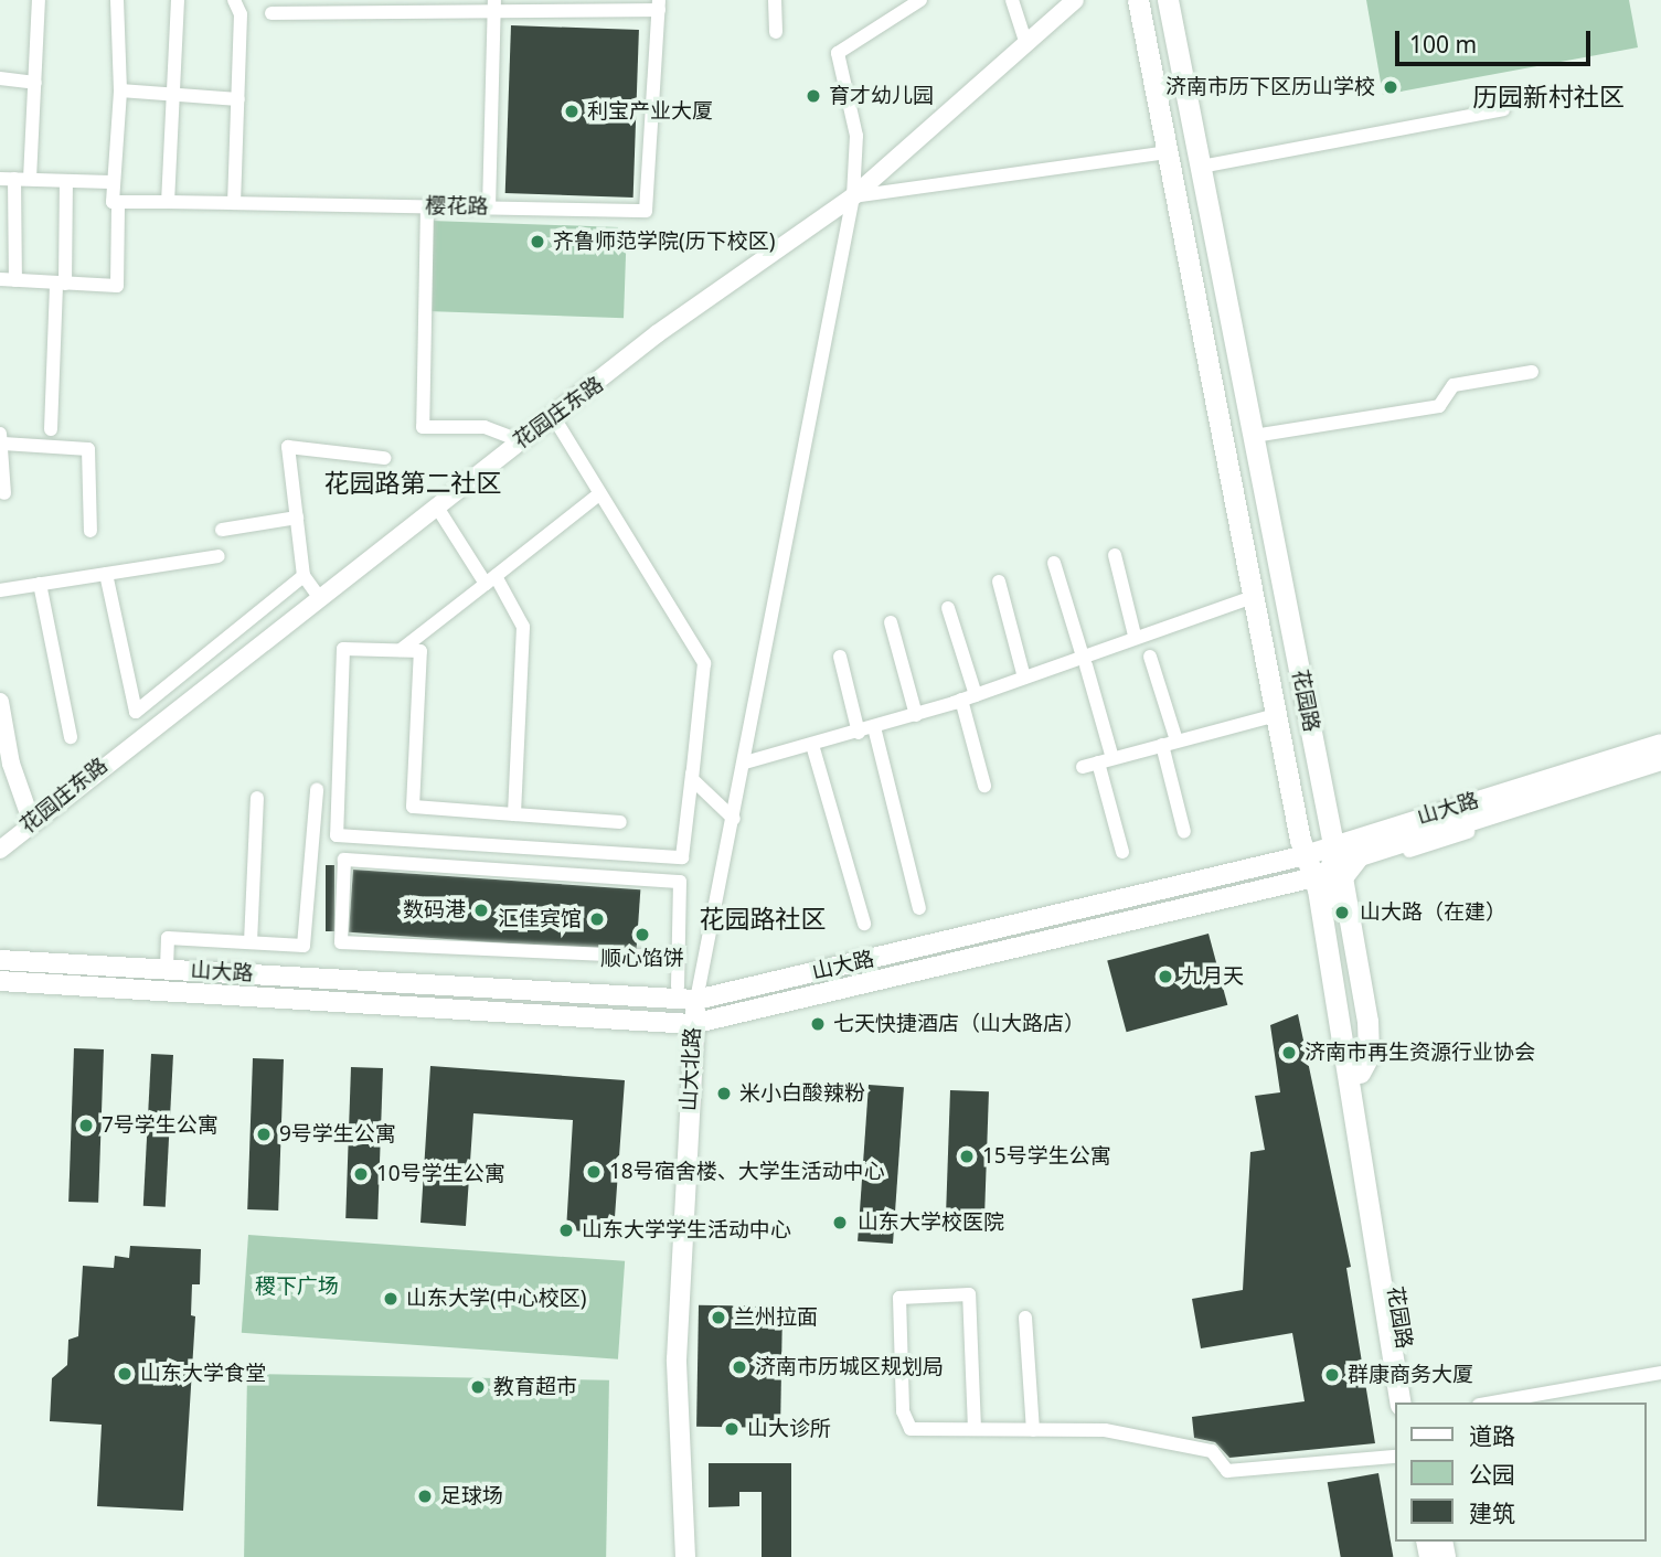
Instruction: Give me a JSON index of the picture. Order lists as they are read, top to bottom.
{
  "streets": {
    "main road": ["花园路", "山大路", "山大北路"],
    "street": ["樱花路", "花园庄东路"]
  },
  "crossings": [
    ["花园路", "山大路"],
    ["山大路", "山大北路"]
  ],
  "districts": ["历园新村社区", "花园路第二社区", "花园路社区"],
  "parks": ["稷下广场"],
  "places": [
    "济南市历下区历山学校",
    "育才幼儿园",
    "利宝产业大厦",
    "齐鲁师范学院(历下校区)",
    "数码港",
    "山大路（在建）",
    "汇佳宾馆",
    "顺心馅饼",
    "九月天",
    "七天快捷酒店（山大路店）",
    "济南市再生资源行业协会",
    "米小白酸辣粉",
    "7号学生公寓",
    "9号学生公寓",
    "15号学生公寓",
    "18号宿舍楼、大学生活动中心",
    "10号学生公寓",
    "山东大学校医院",
    "山东大学学生活动中心",
    "山东大学(中心校区)",
    "兰州拉面",
    "济南市历城区规划局",
    "山东大学食堂",
    "群康商务大厦",
    "教育超市",
    "山大诊所",
    "足球场"
  ],
  "legend": ["道路", "公园", "建筑"],
  "scale_bar": "100 m"
}
